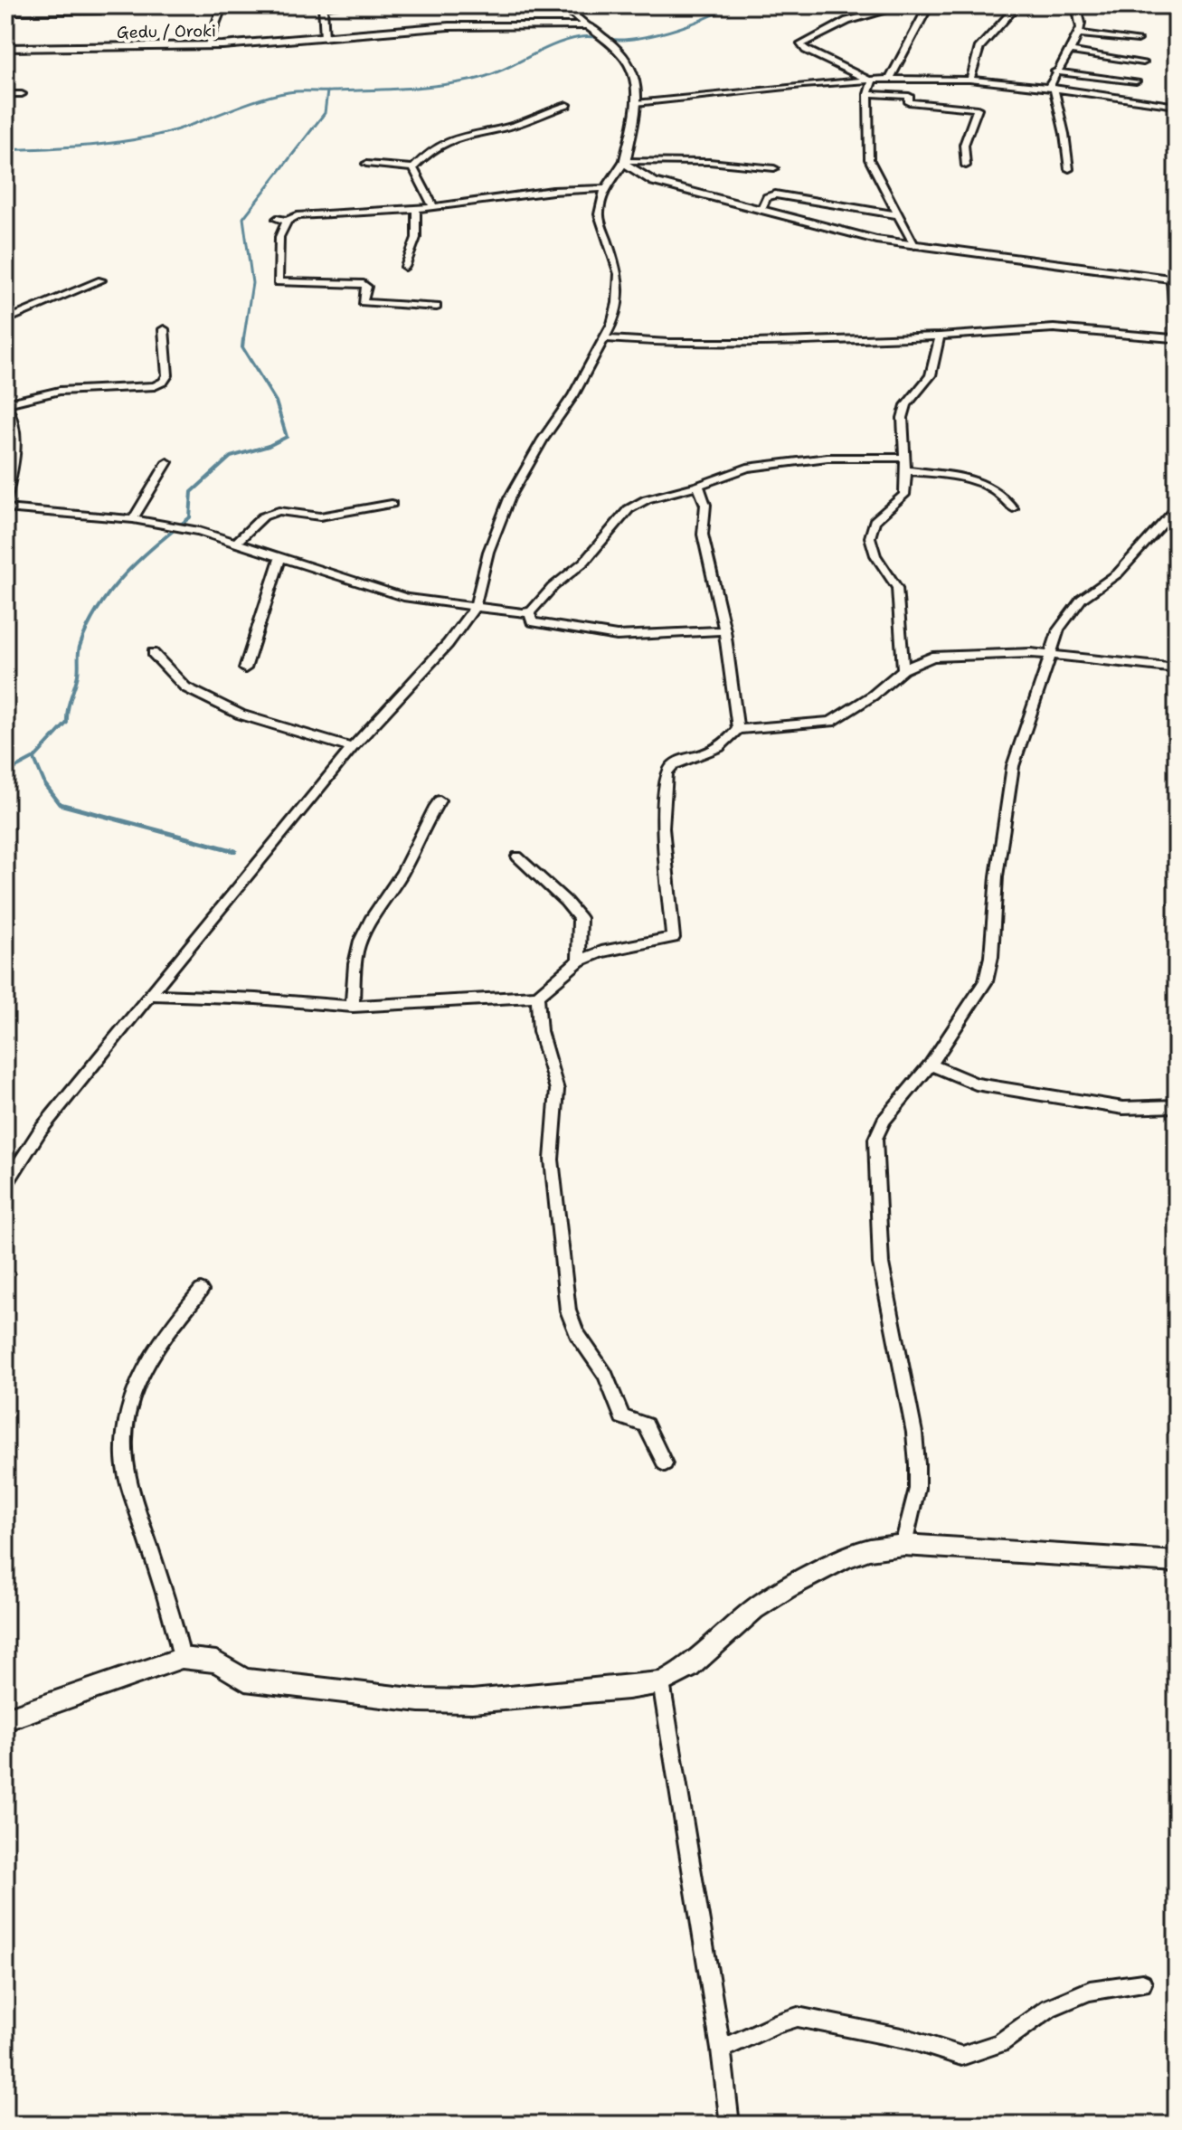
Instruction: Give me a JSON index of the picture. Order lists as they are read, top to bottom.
{
  "streets": {
    "street": ["Gedu / Oroki"]
  }
}
